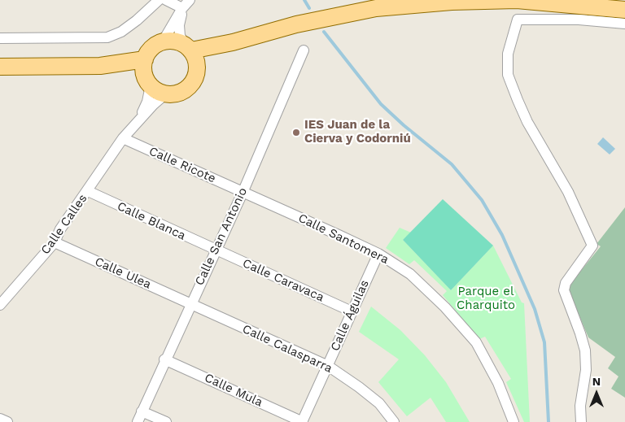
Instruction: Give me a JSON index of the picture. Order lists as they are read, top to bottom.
{
  "streets": {
    "street": [
      "Calle Ricote",
      "Calle Blanca",
      "Calle Calles",
      "Calle San Antonio",
      "Calle Santomera",
      "Calle Ulea",
      "Calle Caravaca",
      "Calle Águilas",
      "Calle Calasparra",
      "Calle Mula"
    ]
  },
  "crossings": [
    ["Calle Ricote", "Calle Calles"],
    ["Calle Ricote", "Calle San Antonio"],
    ["Calle Ricote", "Calle Santomera"],
    ["Calle Blanca", "Calle Calles"],
    ["Calle Blanca", "Calle San Antonio"],
    ["Calle Blanca", "Calle Caravaca"],
    ["Calle Calles", "Calle Ulea"],
    ["Calle San Antonio", "Calle Santomera"],
    ["Calle San Antonio", "Calle Ulea"],
    ["Calle San Antonio", "Calle Caravaca"],
    ["Calle San Antonio", "Calle Calasparra"],
    ["Calle San Antonio", "Calle Mula"],
    ["Calle Santomera", "Calle Águilas"],
    ["Calle Ulea", "Calle Calasparra"],
    ["Calle Caravaca", "Calle Águilas"],
    ["Calle Águilas", "Calle Calasparra"],
    ["Calle Águilas", "Calle Mula"]
  ],
  "parks": ["Parque el Charquito"],
  "places": ["IES Juan de la Cierva y Codorniú"],
  "north": "top"
}
